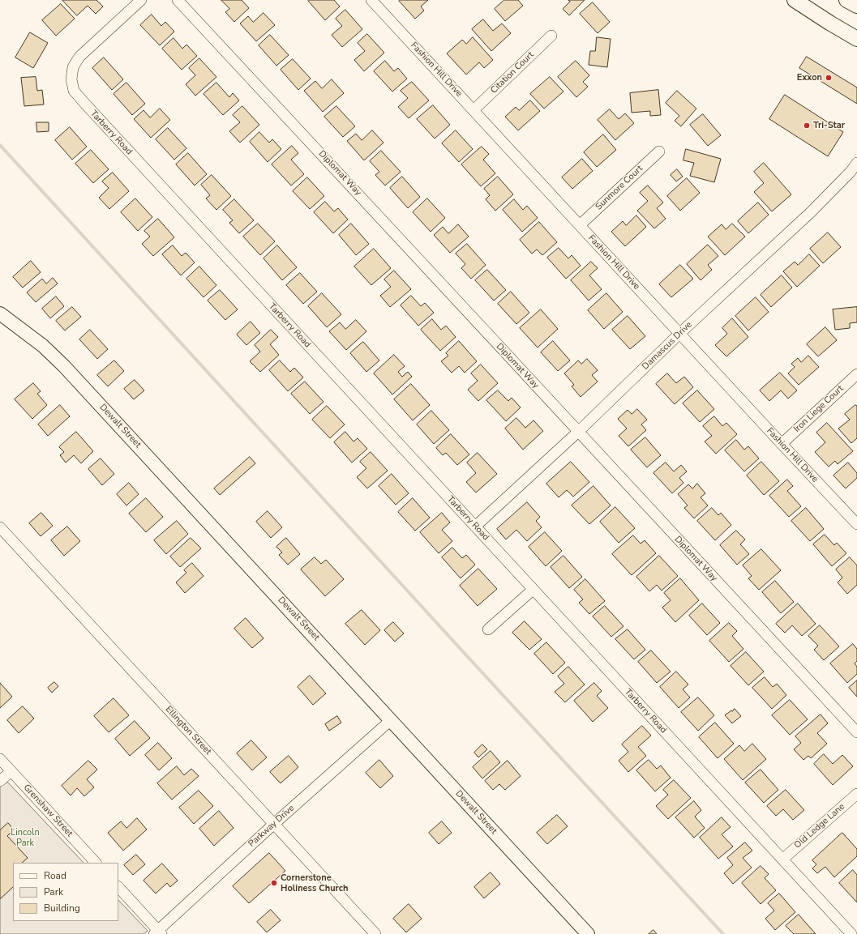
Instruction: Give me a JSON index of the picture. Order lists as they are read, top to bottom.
{
  "streets": {
    "street": [
      "Fashion Hill Drive",
      "Citation Court",
      "Tarberry Road",
      "Diplomat Way",
      "Sunmore Court",
      "Damascus Drive",
      "Iron Liege Court",
      "Dewalt Street",
      "Ellington Street",
      "Grenshaw Street",
      "Parkway Drive",
      "Old Ledge Lane"
    ]
  },
  "crossings": [
    ["Fashion Hill Drive", "Citation Court"],
    ["Fashion Hill Drive", "Sunmore Court"],
    ["Fashion Hill Drive", "Damascus Drive"],
    ["Fashion Hill Drive", "Iron Liege Court"],
    ["Tarberry Road", "Damascus Drive"],
    ["Tarberry Road", "Old Ledge Lane"],
    ["Diplomat Way", "Damascus Drive"],
    ["Dewalt Street", "Parkway Drive"],
    ["Ellington Street", "Parkway Drive"]
  ],
  "parks": ["Lincoln Park"],
  "places": ["Exxon", "Tri-Star", "Cornerstone Holiness Church"],
  "legend": ["Road", "Park", "Building"]
}
